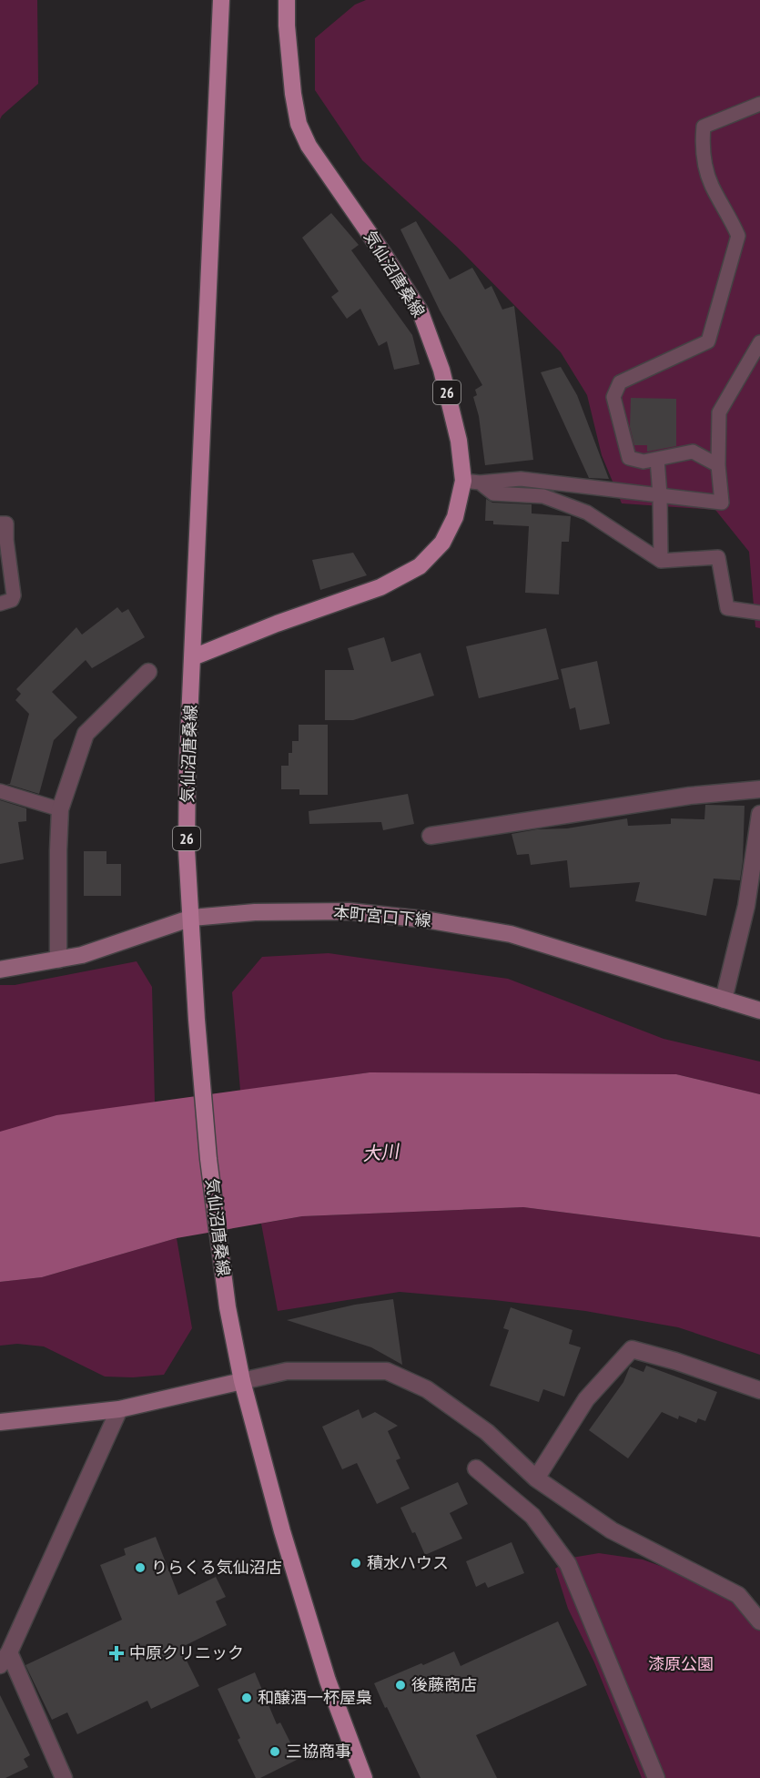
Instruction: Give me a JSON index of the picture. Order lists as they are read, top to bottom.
{
  "streets": {
    "main road": ["気仙沼唐桑線", "26"],
    "street": ["本町宮口下線"]
  },
  "crossings": [
    ["気仙沼唐桑線", "本町宮口下線"]
  ],
  "water": ["大川"],
  "parks": ["漆原公園"],
  "places": {
    "other": [
      "積水ハウス",
      "りらくる気仙沼店",
      "後藤商店",
      "和醸酒一杯屋梟",
      "三協商事"
    ],
    "health": ["中原クリニック"]
  }
}
